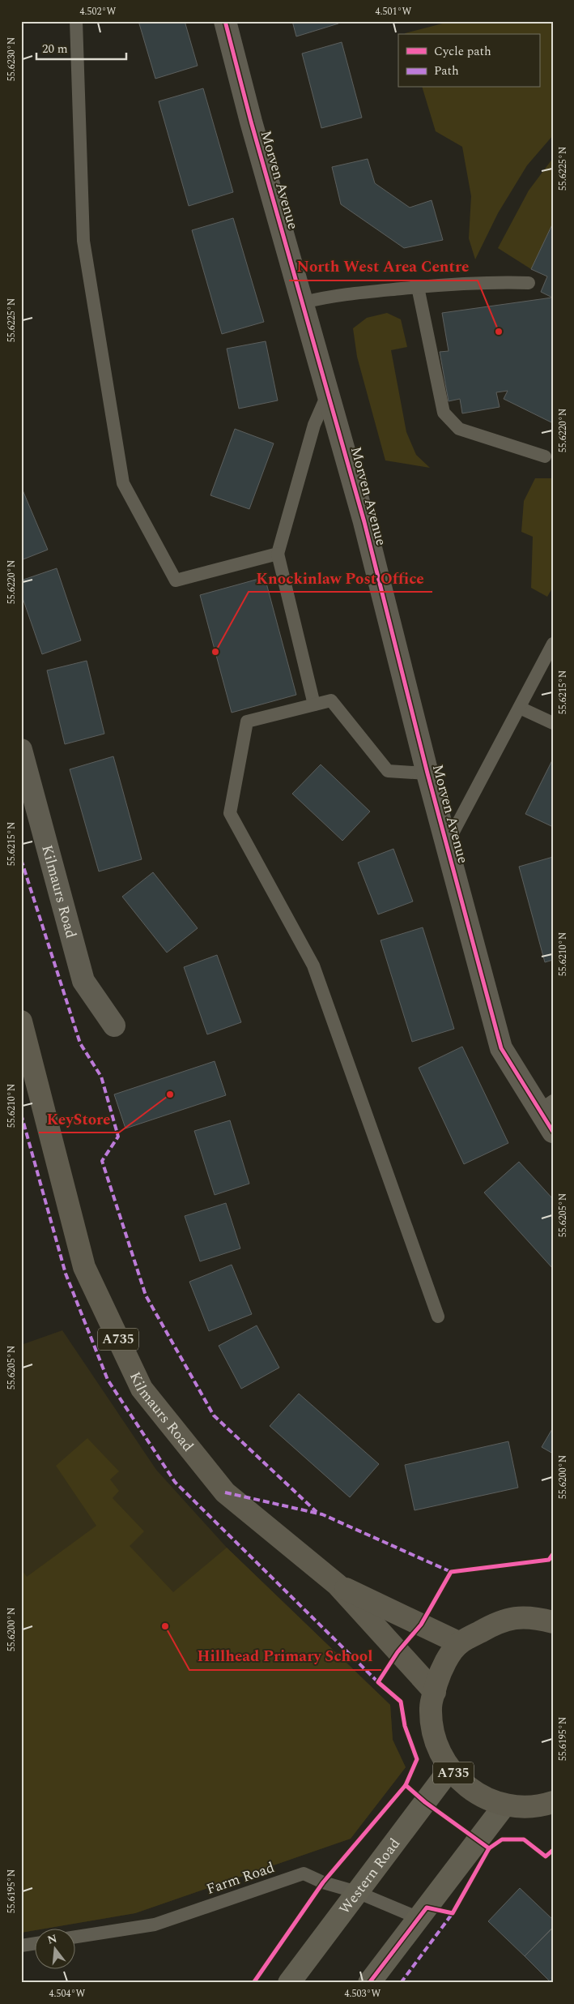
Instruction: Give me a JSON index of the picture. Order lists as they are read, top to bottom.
{
  "streets": {
    "main road": ["Kilmaurs Road", "A735", "Western Road"],
    "street": ["Morven Avenue"],
    "lane": ["Farm Road"]
  },
  "crossings": [
    ["Kilmaurs Road", "A735"],
    ["A735", "Western Road"],
    ["Western Road", "Farm Road"]
  ],
  "places": [
    "North West Area Centre",
    "Knockinlaw Post Office",
    "KeyStore",
    "Hillhead Primary School"
  ],
  "legend": ["Cycle path", "Path"],
  "scale_bar": "20 m",
  "north": "top",
  "coordinates": [
    "4.502°W",
    "4.501°W",
    "55.6230°N",
    "55.6225°N",
    "55.6220°N",
    "55.6215°N",
    "55.6210°N",
    "55.6205°N",
    "55.6200°N",
    "55.6195°N",
    "4.504°W",
    "4.503°W"
  ]
}
